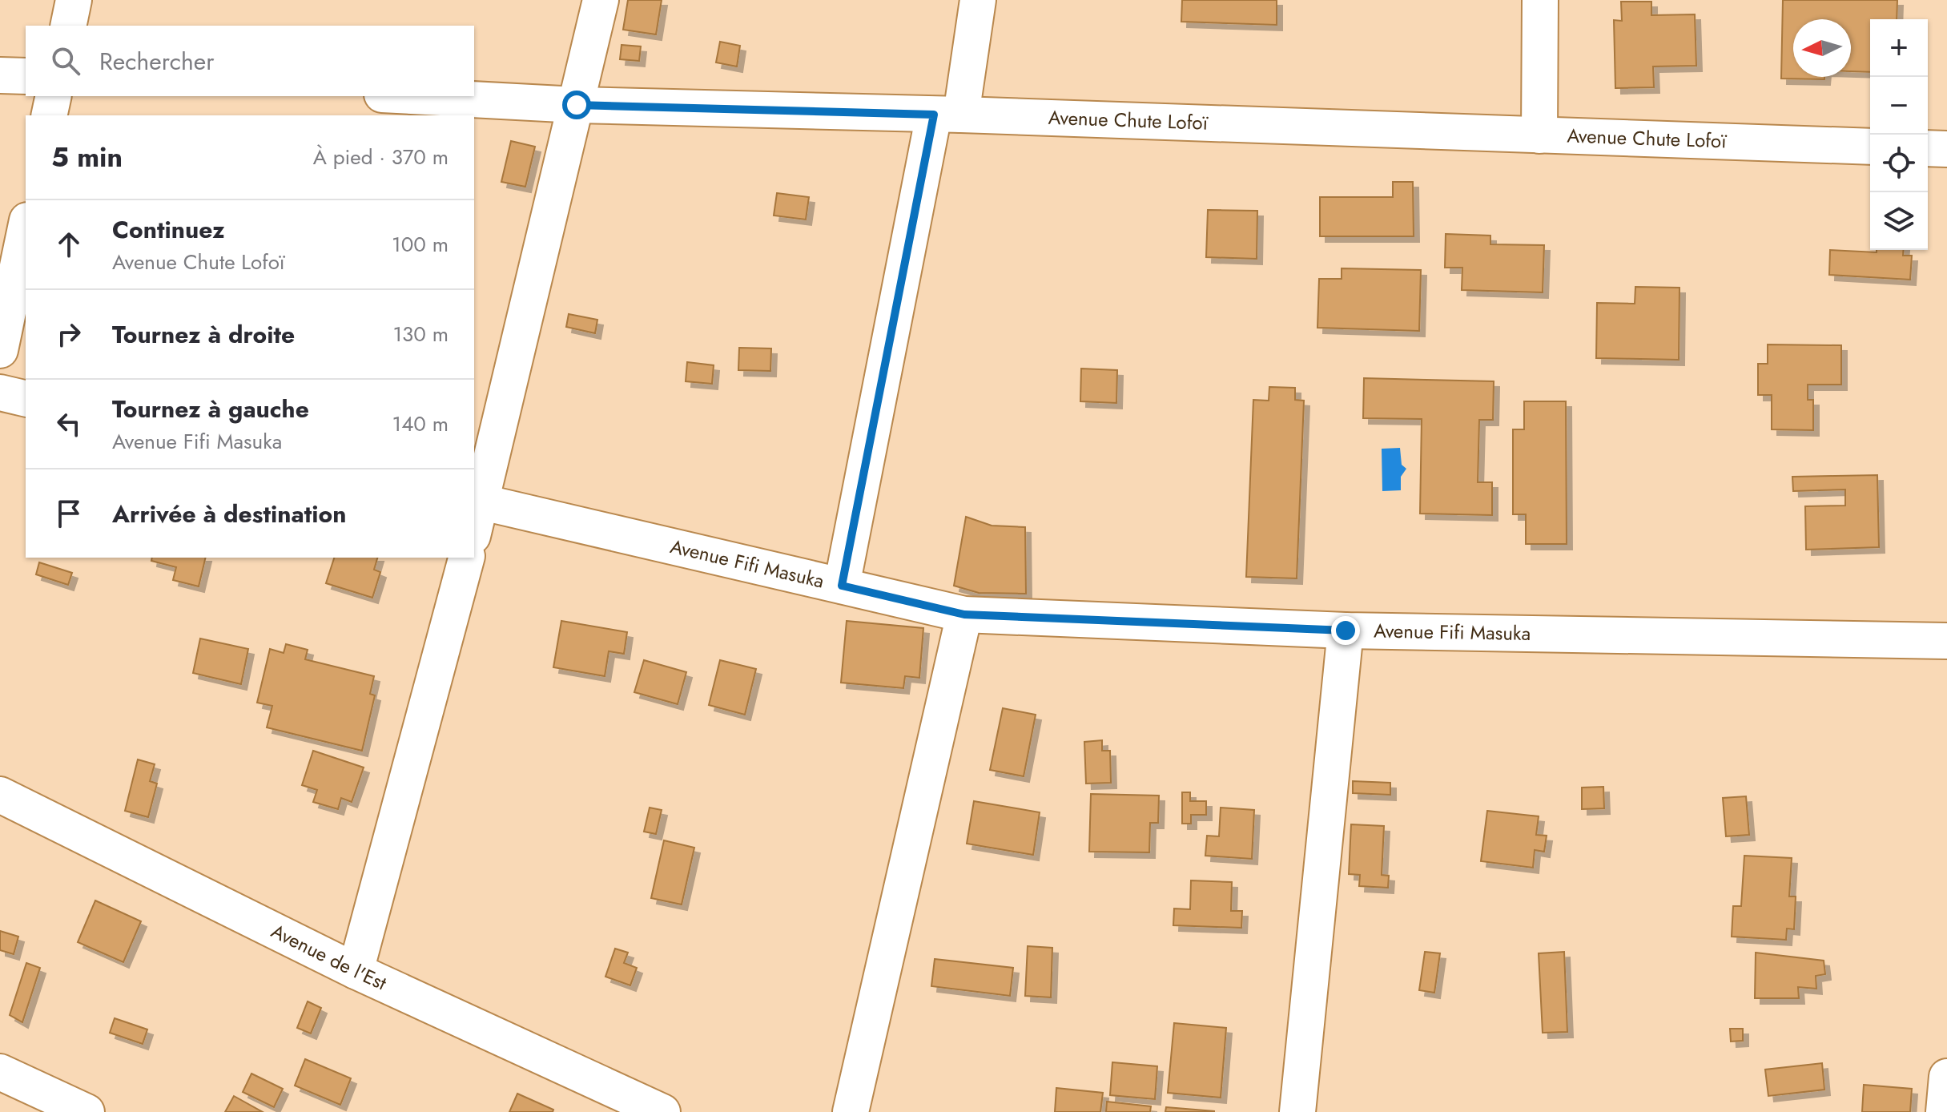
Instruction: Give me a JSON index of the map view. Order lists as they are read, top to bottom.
{
  "streets": {
    "street": ["Avenue Chute Lofoï", "Avenue Fifi Masuka", "Avenue de l'Est"]
  },
  "north": "left",
  "page": {
    "map_buttons": ["+", "−"],
    "search": "Rechercher",
    "heading": ["5 min", "À pied · 370 m"],
    "list": [
      ["Continuez", "Avenue Chute Lofoï", "100 m"],
      ["Tournez à droite", "130 m"],
      ["Tournez à gauche", "Avenue Fifi Masuka", "140 m"],
      "Arrivée à destination"
    ]
  }
}
